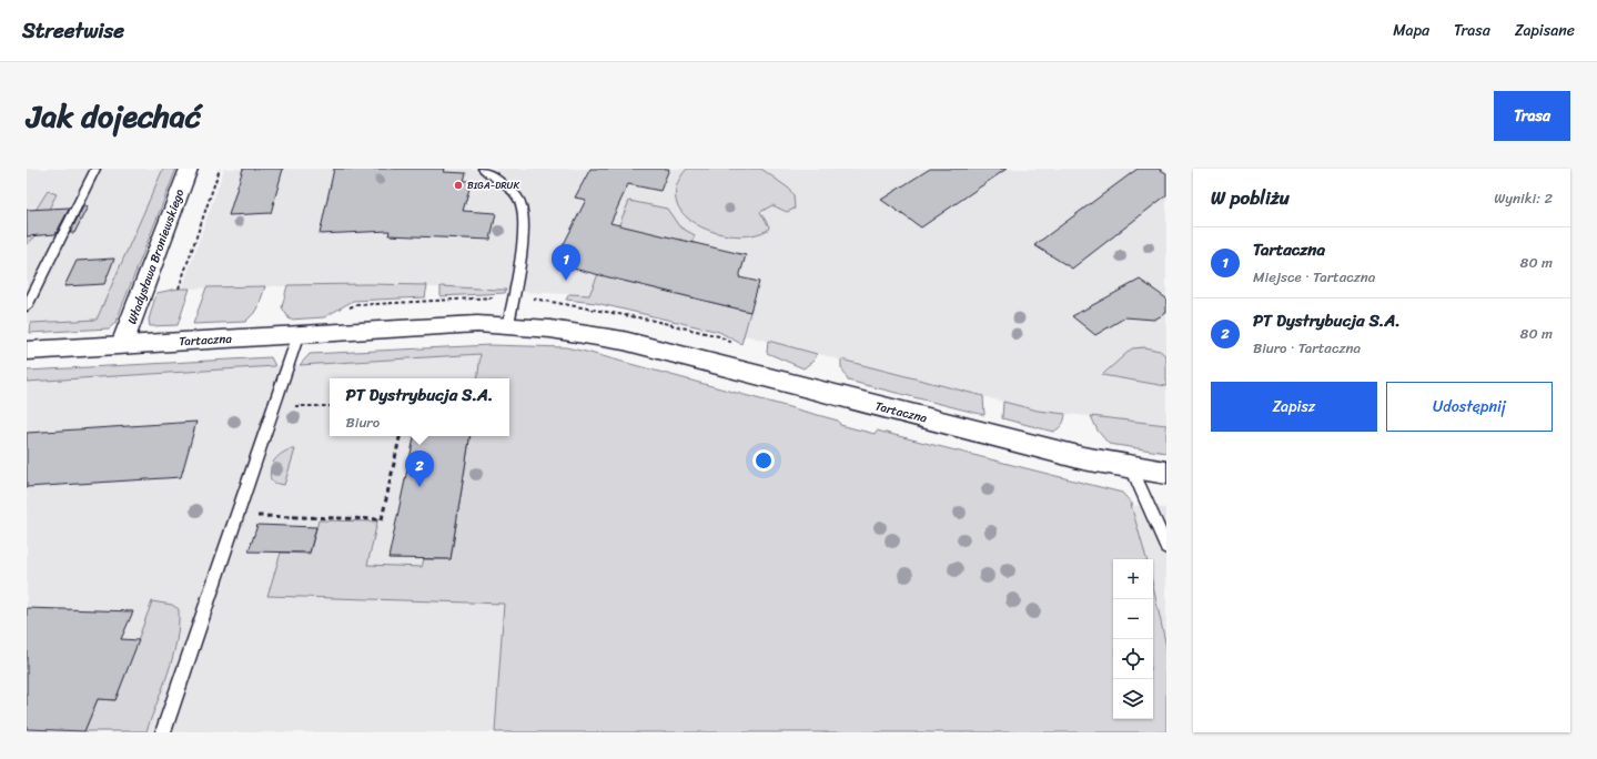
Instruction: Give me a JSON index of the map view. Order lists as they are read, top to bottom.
{
  "streets": {
    "street": ["Władysława Broniewskiego", "Tartaczna"]
  },
  "crossings": [
    ["Władysława Broniewskiego", "Tartaczna"]
  ],
  "places": ["BIGA-DRUK"],
  "page": {
    "header": "Streetwise",
    "nav": ["Mapa", "Trasa", "Zapisane"],
    "title": "Jak dojechać",
    "buttons": [
      "Trasa",
      ["Zapisz", "Udostępnij"]
    ],
    "heading": ["W pobliżu", "Wyniki: 2"],
    "list": [
      {
        "mark": "1",
        "name": "Tartaczna",
        "note": "Miejsce · Tartaczna",
        "value": "80 m"
      },
      {
        "mark": "2",
        "name": "PT Dystrybucja S.A.",
        "note": "Biuro · Tartaczna",
        "value": "80 m"
      }
    ],
    "pins": ["1", "2"],
    "popup": ["PT Dystrybucja S.A.", "Biuro"],
    "map_buttons": ["+", "−"]
  }
}
